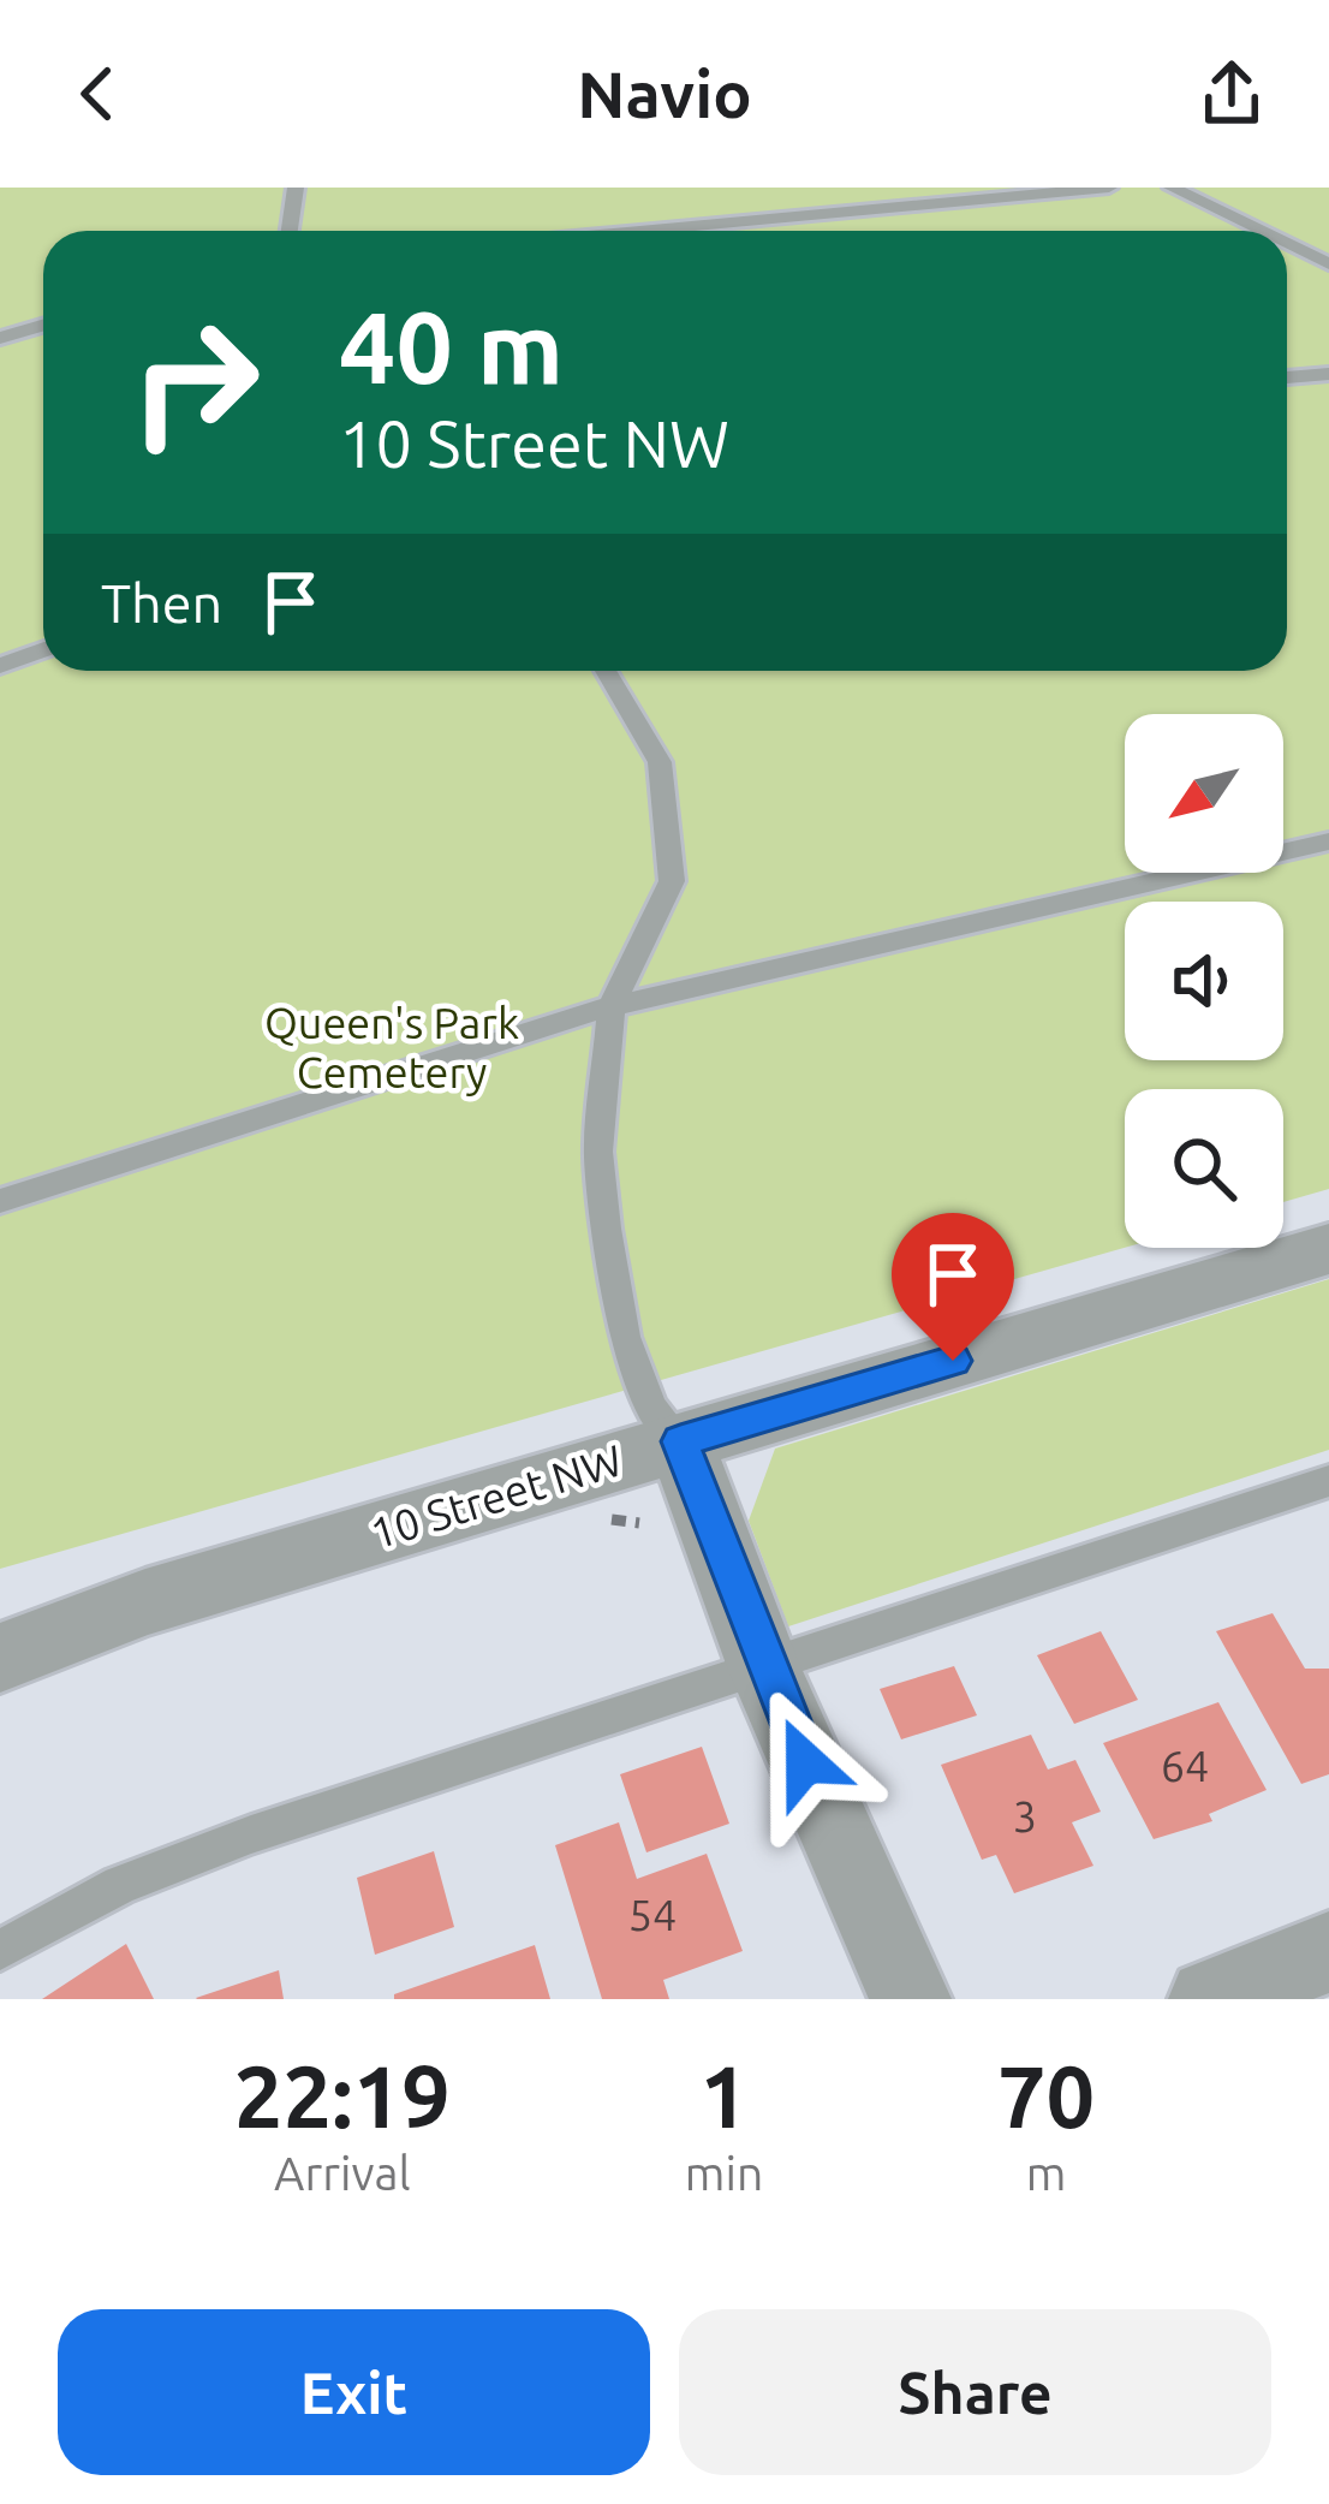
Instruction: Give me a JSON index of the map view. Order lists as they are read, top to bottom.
{
  "streets": {
    "street": ["10 Street NW"]
  },
  "parks": ["Queen's Park Cemetery"],
  "house_numbers": ["64", "3", "54"],
  "north": "bottom left",
  "page": {
    "header": "Navio",
    "turn": ["40 m", "10 Street NW"],
    "then": "Then",
    "eta": [
      "22:19",
      "Arrival",
      "1",
      "min",
      "70",
      "m"
    ],
    "buttons": ["Exit", "Share"]
  }
}
